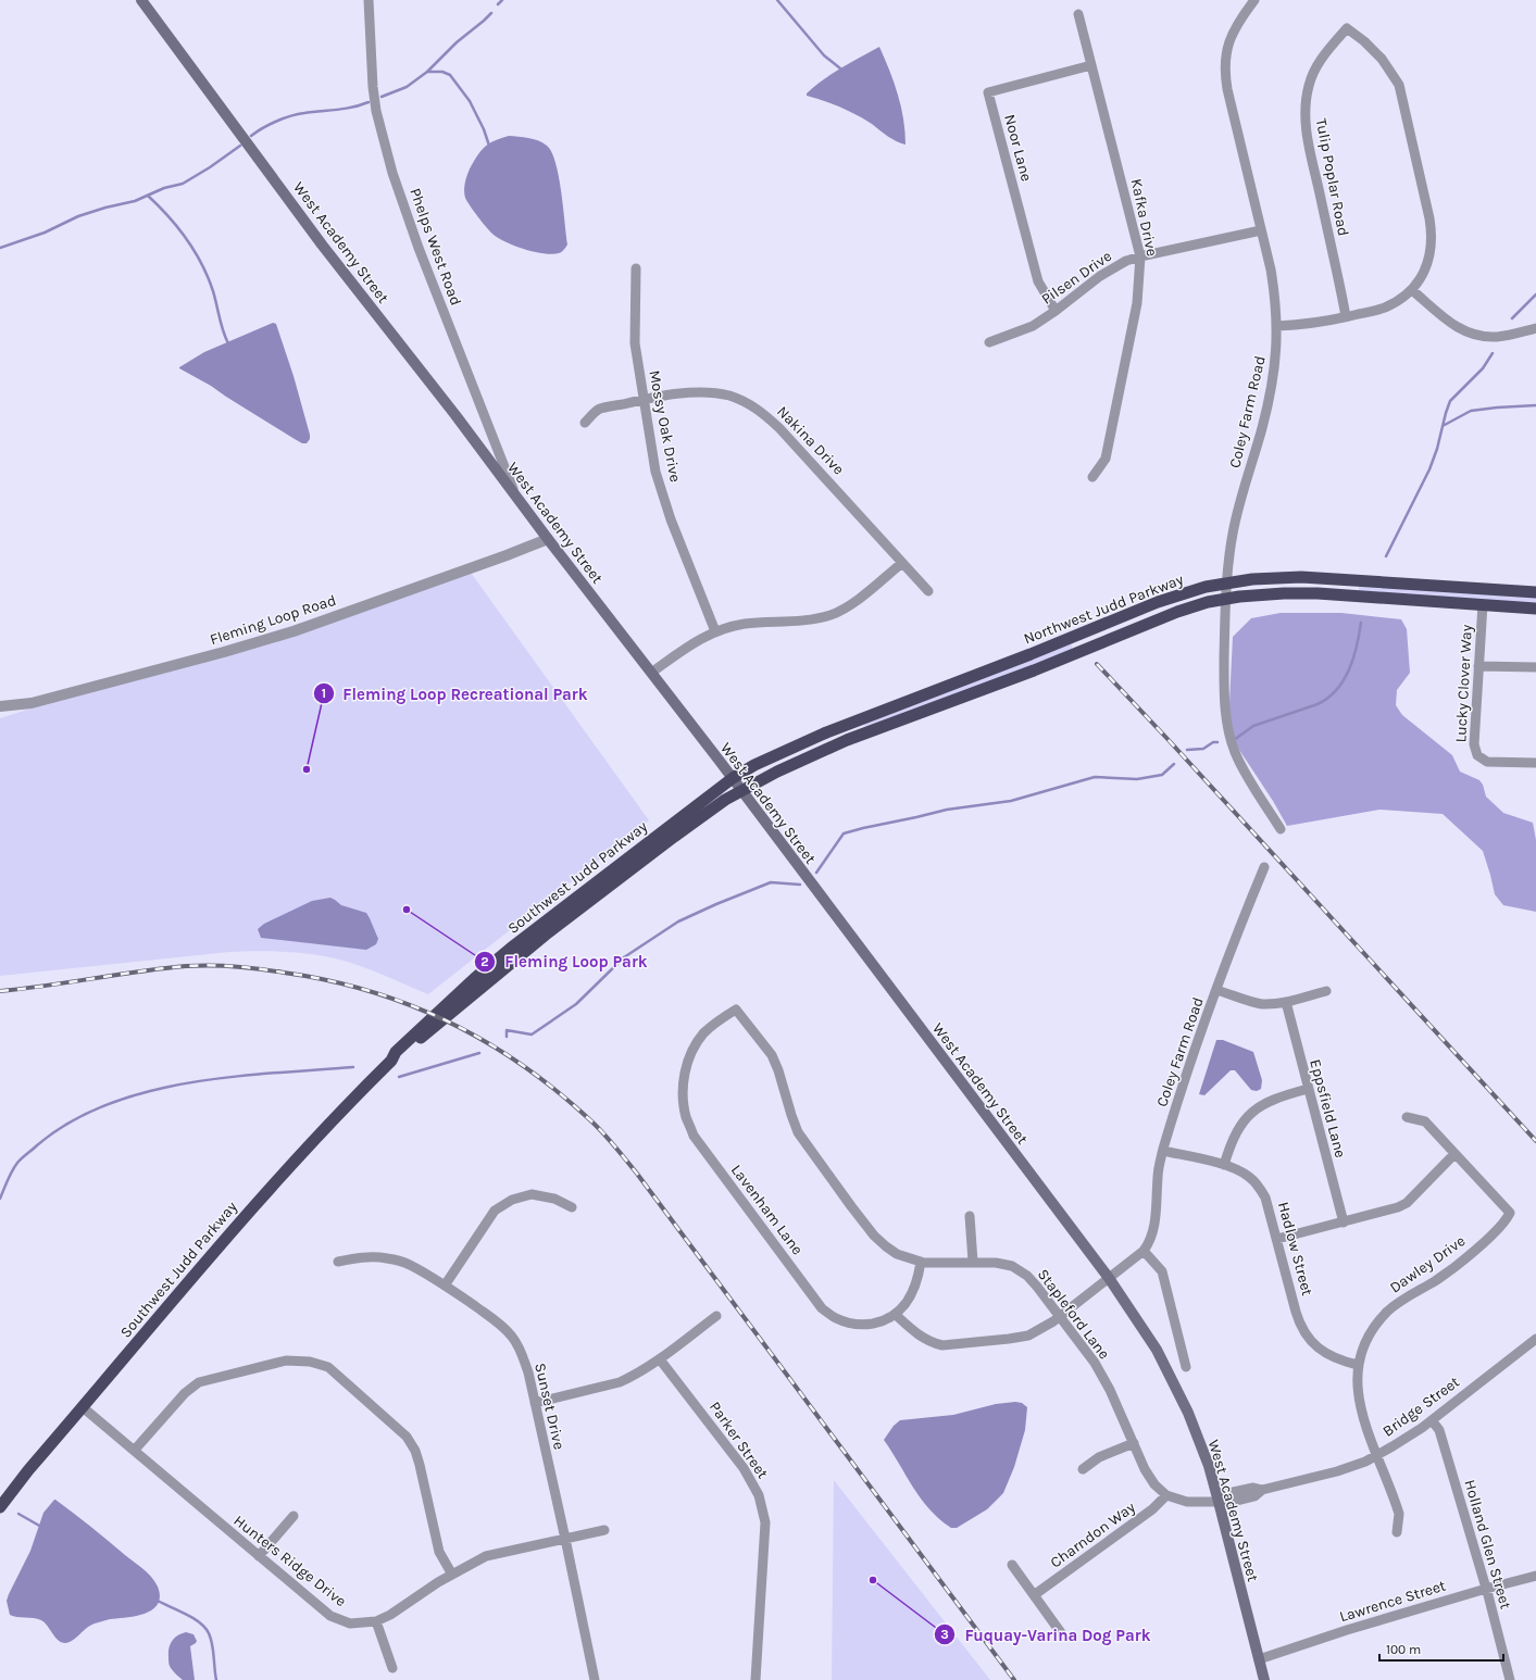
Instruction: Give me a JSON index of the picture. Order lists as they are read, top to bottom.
{
  "streets": {
    "highway": ["Northwest Judd Parkway", "Southwest Judd Parkway"],
    "main road": ["West Academy Street"],
    "street": [
      "Noor Lane",
      "Tulip Poplar Road",
      "Kafka Drive",
      "Phelps West Road",
      "Pilsen Drive",
      "Coley Farm Road",
      "Mossy Oak Drive",
      "Nakina Drive",
      "Fleming Loop Road",
      "Lucky Clover Way",
      "Eppsfield Lane",
      "Lavenham Lane",
      "Hadlow Street",
      "Dawley Drive",
      "Stapleford Lane",
      "Sunset Drive",
      "Bridge Street",
      "Parker Street",
      "Charndon Way",
      "Holland Glen Street",
      "Hunters Ridge Drive",
      "Lawrence Street"
    ]
  },
  "crossings": [
    ["Noor Lane", "Kafka Drive"],
    ["Noor Lane", "Pilsen Drive"],
    ["Kafka Drive", "Pilsen Drive"],
    ["West Academy Street", "Phelps West Road"],
    ["West Academy Street", "Coley Farm Road"],
    ["West Academy Street", "Northwest Judd Parkway"],
    ["West Academy Street", "Fleming Loop Road"],
    ["West Academy Street", "Southwest Judd Parkway"],
    ["West Academy Street", "Stapleford Lane"],
    ["West Academy Street", "Bridge Street"],
    ["West Academy Street", "Lawrence Street"],
    ["Pilsen Drive", "Coley Farm Road"],
    ["Coley Farm Road", "Northwest Judd Parkway"],
    ["Coley Farm Road", "Lavenham Lane"],
    ["Coley Farm Road", "Hadlow Street"],
    ["Coley Farm Road", "Stapleford Lane"],
    ["Mossy Oak Drive", "Nakina Drive"],
    ["Northwest Judd Parkway", "Lucky Clover Way"],
    ["Northwest Judd Parkway", "Southwest Judd Parkway"],
    ["Southwest Judd Parkway", "Hunters Ridge Drive"],
    ["Lavenham Lane", "Stapleford Lane"],
    ["Hadlow Street", "Dawley Drive"],
    ["Dawley Drive", "Bridge Street"],
    ["Stapleford Lane", "Bridge Street"],
    ["Stapleford Lane", "Charndon Way"],
    ["Sunset Drive", "Hunters Ridge Drive"],
    ["Bridge Street", "Holland Glen Street"],
    ["Holland Glen Street", "Lawrence Street"]
  ],
  "places": ["Fleming Loop Recreational Park", "Fleming Loop Park", "Fuquay-Varina Dog Park"],
  "scale_bar": "100 m"
}
